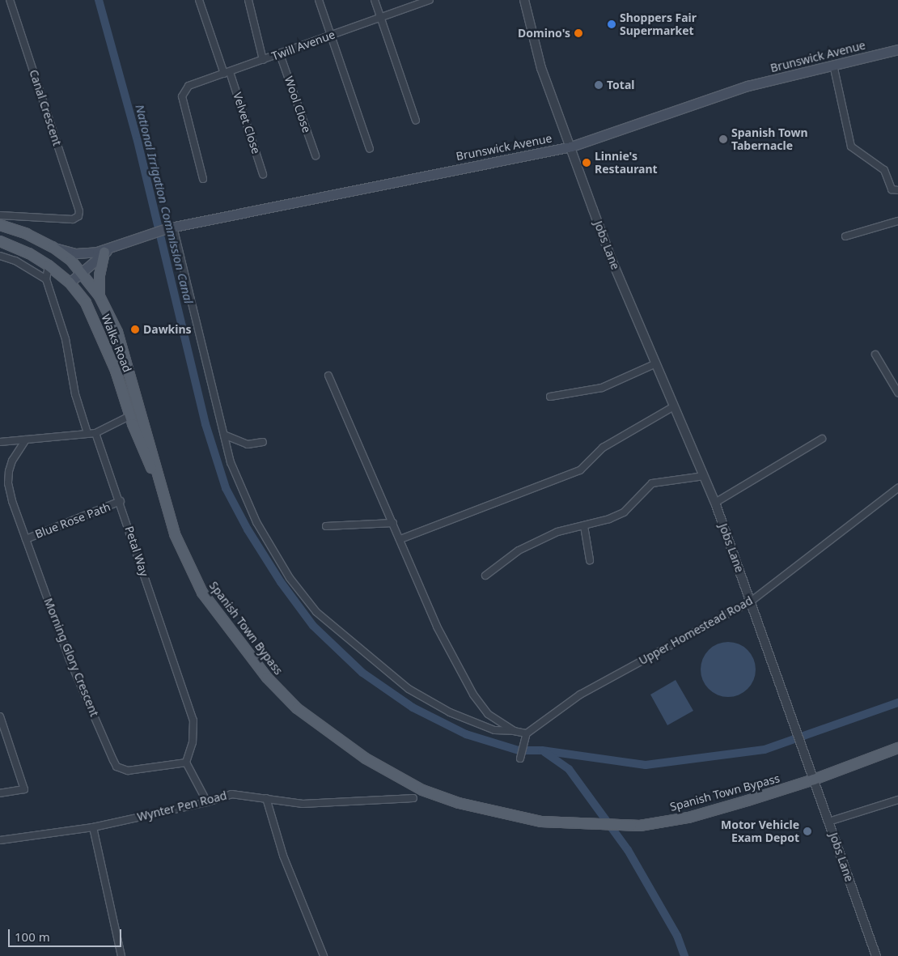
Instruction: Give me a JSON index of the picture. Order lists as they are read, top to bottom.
{
  "streets": {
    "main road": ["Brunswick Avenue", "Walks Road", "Spanish Town Bypass"],
    "street": [
      "Twill Avenue",
      "Wool Close",
      "Canal Crescent",
      "Velvet Close",
      "Jobs Lane",
      "Blue Rose Path",
      "Petal Way",
      "Upper Homestead Road",
      "Morning Glory Crescent",
      "Wynter Pen Road"
    ]
  },
  "crossings": [
    ["Twill Avenue", "Wool Close"],
    ["Twill Avenue", "Velvet Close"],
    ["Brunswick Avenue", "Jobs Lane"],
    ["Brunswick Avenue", "Walks Road"],
    ["Brunswick Avenue", "Spanish Town Bypass"],
    ["Jobs Lane", "Spanish Town Bypass"],
    ["Jobs Lane", "Upper Homestead Road"],
    ["Walks Road", "Spanish Town Bypass"],
    ["Blue Rose Path", "Petal Way"],
    ["Blue Rose Path", "Morning Glory Crescent"],
    ["Petal Way", "Morning Glory Crescent"]
  ],
  "water": ["National Irrigation Commission Canal"],
  "places": [
    "Shoppers Fair Supermarket",
    "Domino's",
    "Total",
    "Spanish Town Tabernacle",
    "Linnie's Restaurant",
    "Dawkins",
    "Motor Vehicle Exam Depot"
  ],
  "scale_bar": "100 m"
}
